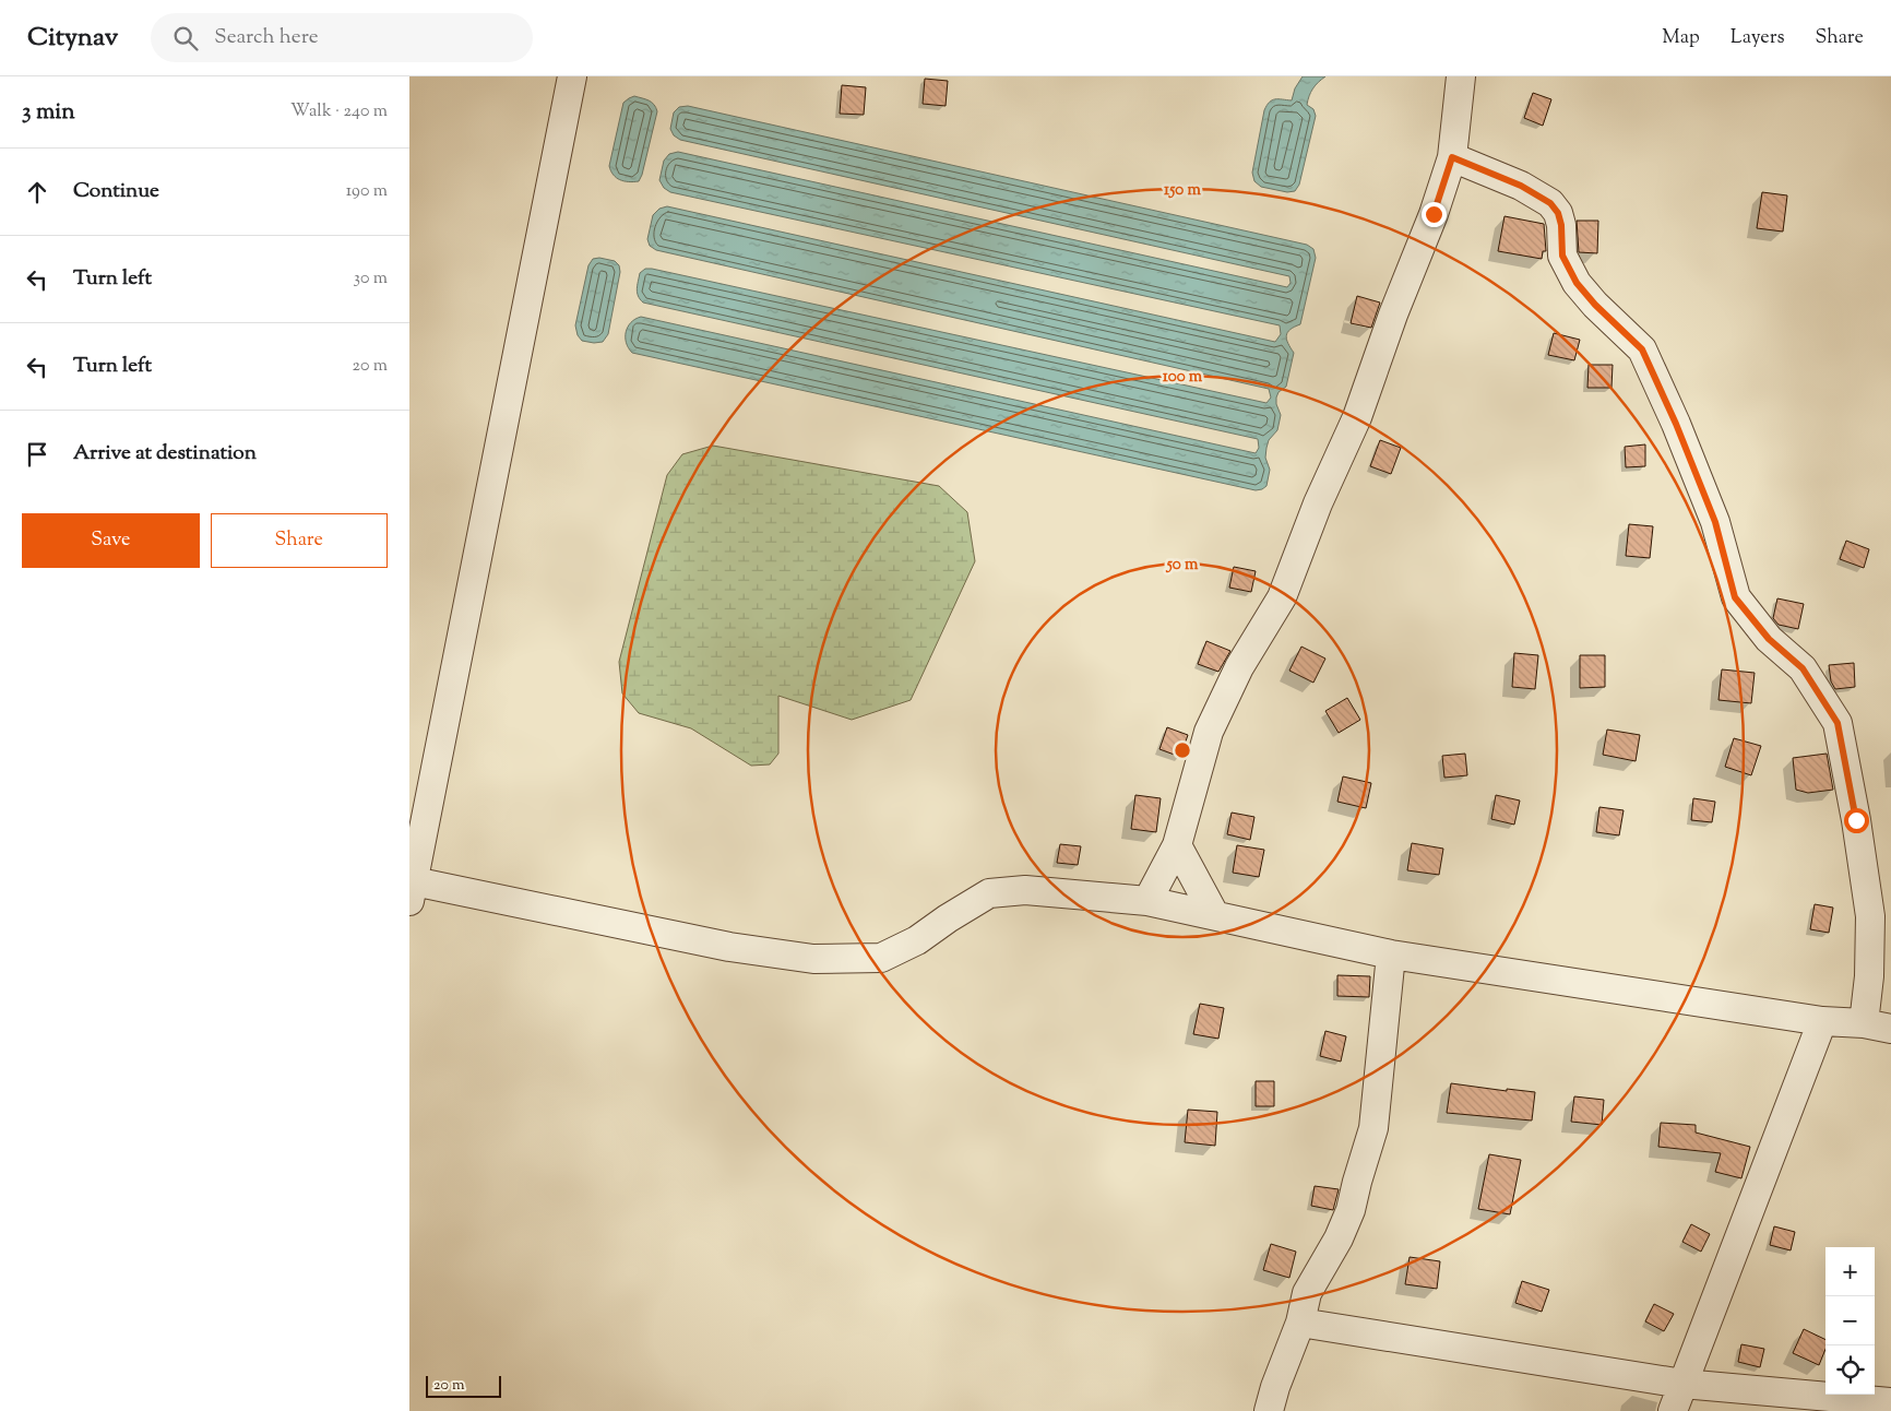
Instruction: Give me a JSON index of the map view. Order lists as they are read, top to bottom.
{
  "scale_bar": "20 m",
  "page": {
    "header": "Citynav",
    "search": "Search here",
    "nav": ["Map", "Layers", "Share"],
    "heading": ["3 min", "Walk · 240 m"],
    "list": [
      ["Continue", "190 m"],
      ["Turn left", "30 m"],
      ["Turn left", "20 m"],
      "Arrive at destination"
    ],
    "buttons": ["Save", "Share"],
    "map_buttons": ["+", "−"],
    "scale": "20 m"
  },
  "rings": ["150 m", "100 m", "50 m"]
}
